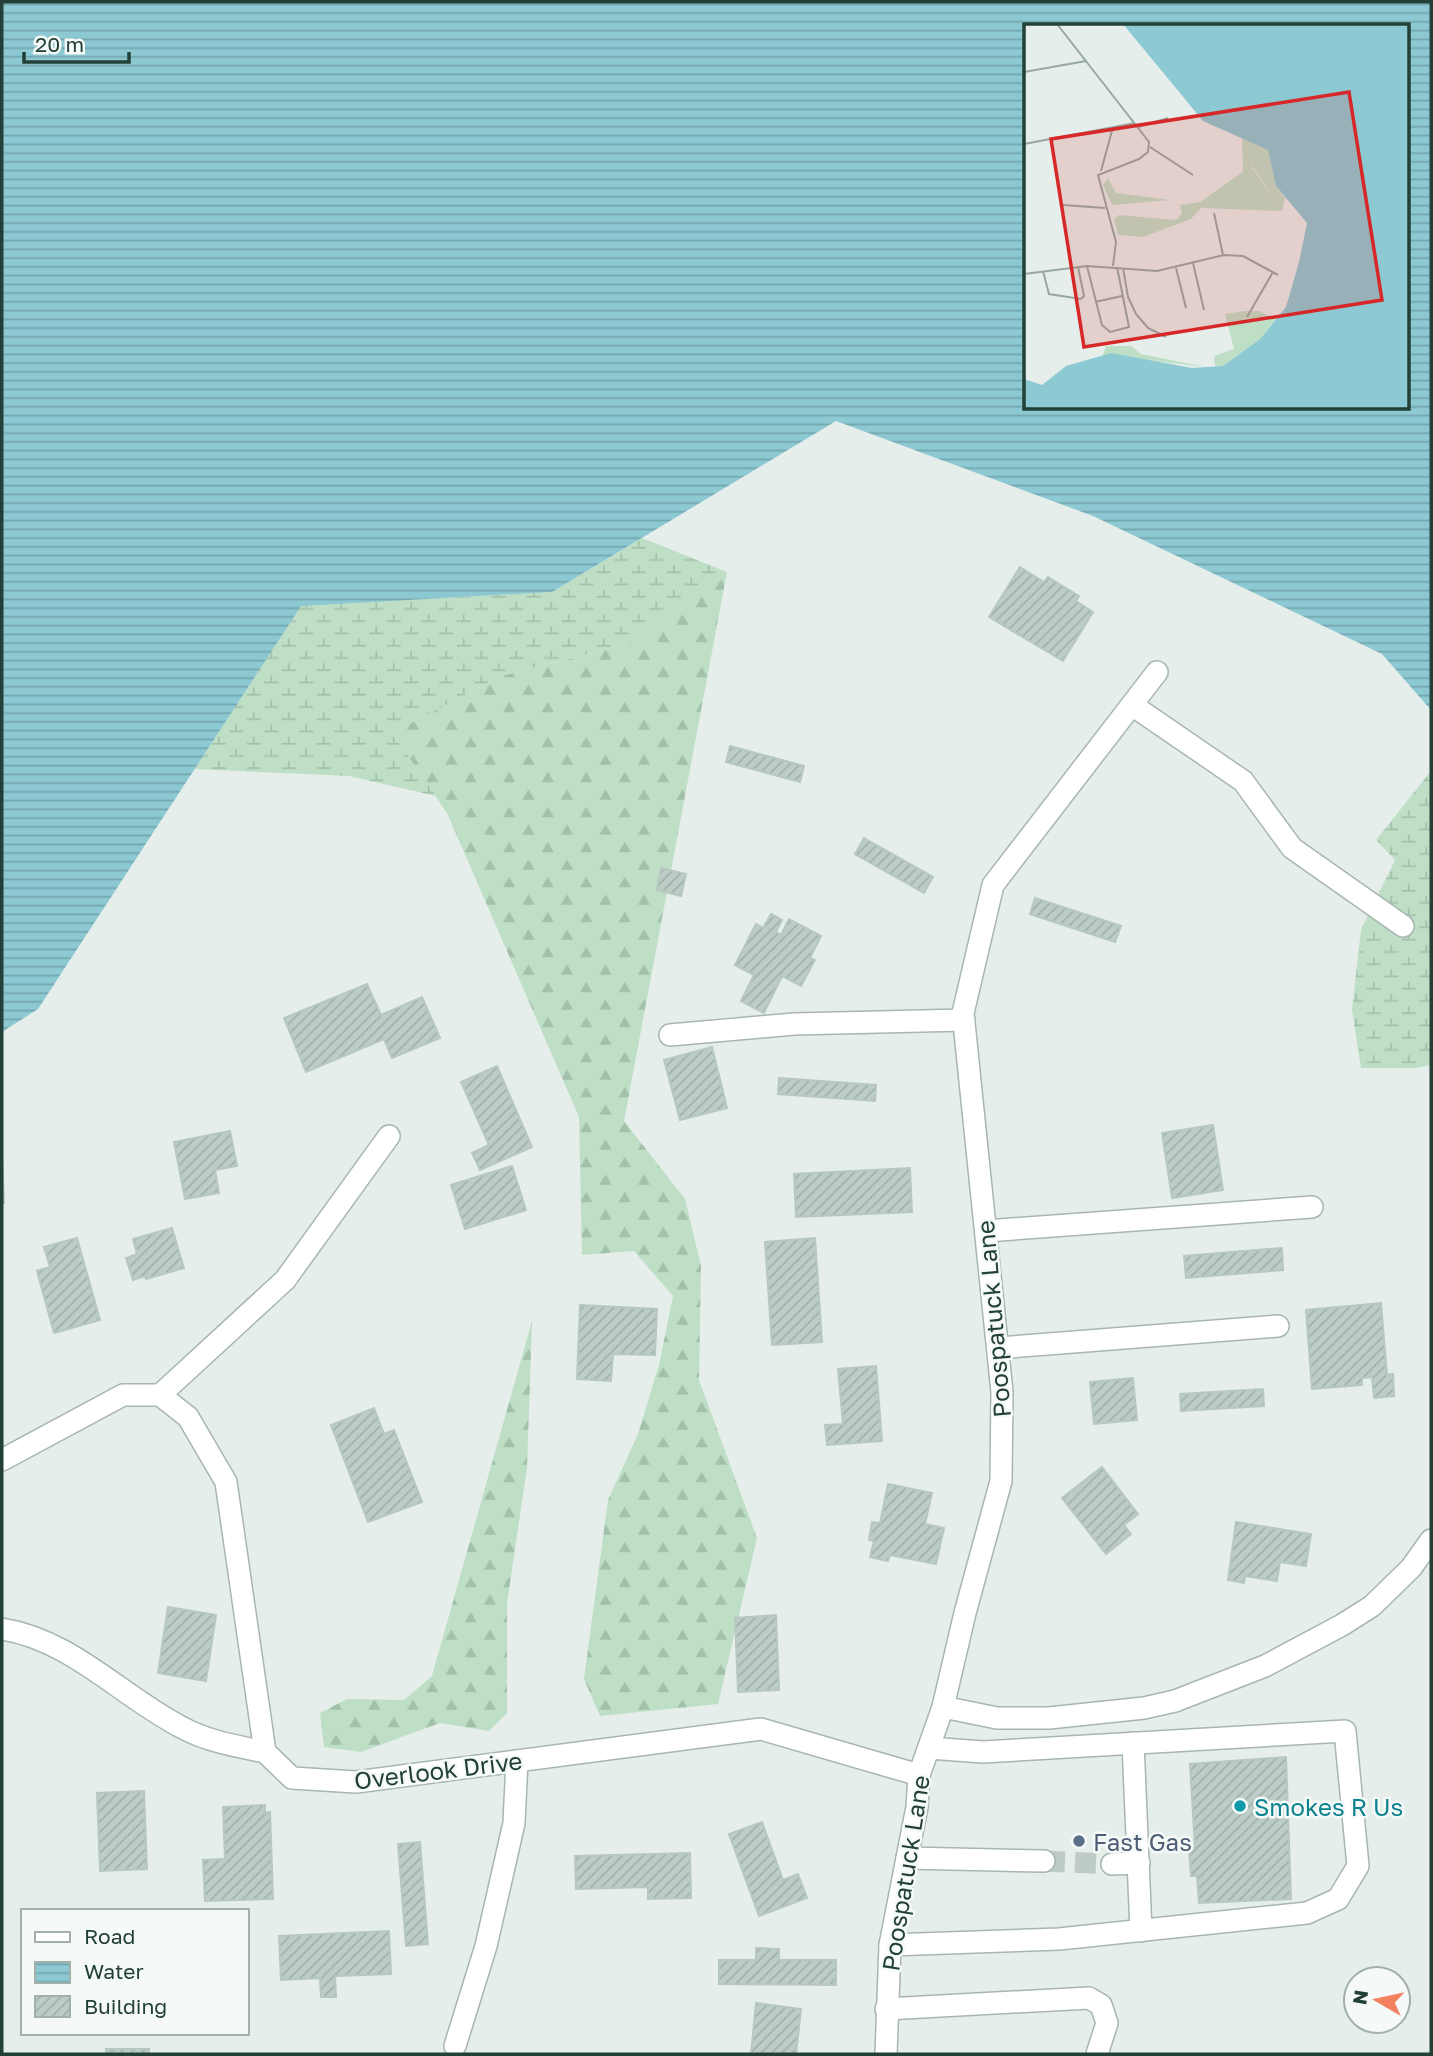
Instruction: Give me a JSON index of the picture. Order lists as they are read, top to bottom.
{
  "streets": {
    "street": ["Poospatuck Lane", "Overlook Drive"]
  },
  "crossings": [
    ["Poospatuck Lane", "Overlook Drive"]
  ],
  "places": ["Smokes R Us", "Fast Gas"],
  "legend": ["Road", "Water", "Building"],
  "scale_bar": "20 m",
  "north": "left"
}
